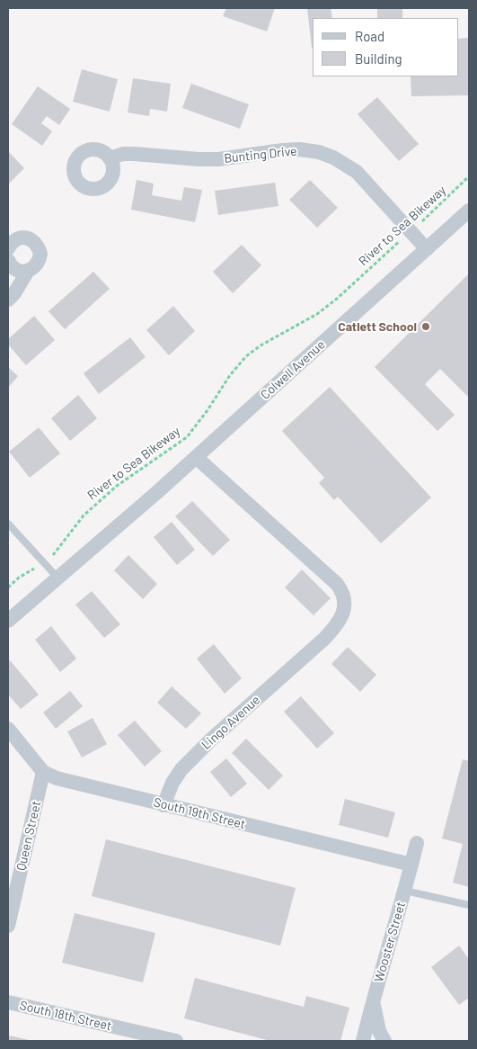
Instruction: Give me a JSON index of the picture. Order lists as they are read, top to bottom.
{
  "streets": {
    "street": [
      "Bunting Drive",
      "Colwell Avenue",
      "Lingo Avenue",
      "South 19th Street",
      "Queen Street",
      "Wooster Street",
      "South 18th Street"
    ],
    "path": ["River to Sea Bikeway"]
  },
  "crossings": [
    ["Bunting Drive", "River to Sea Bikeway"],
    ["Bunting Drive", "Colwell Avenue"],
    ["Colwell Avenue", "Lingo Avenue"],
    ["Lingo Avenue", "South 19th Street"],
    ["South 19th Street", "Queen Street"],
    ["South 19th Street", "Wooster Street"]
  ],
  "places": ["Catlett School"],
  "legend": ["Road", "Building"]
}
